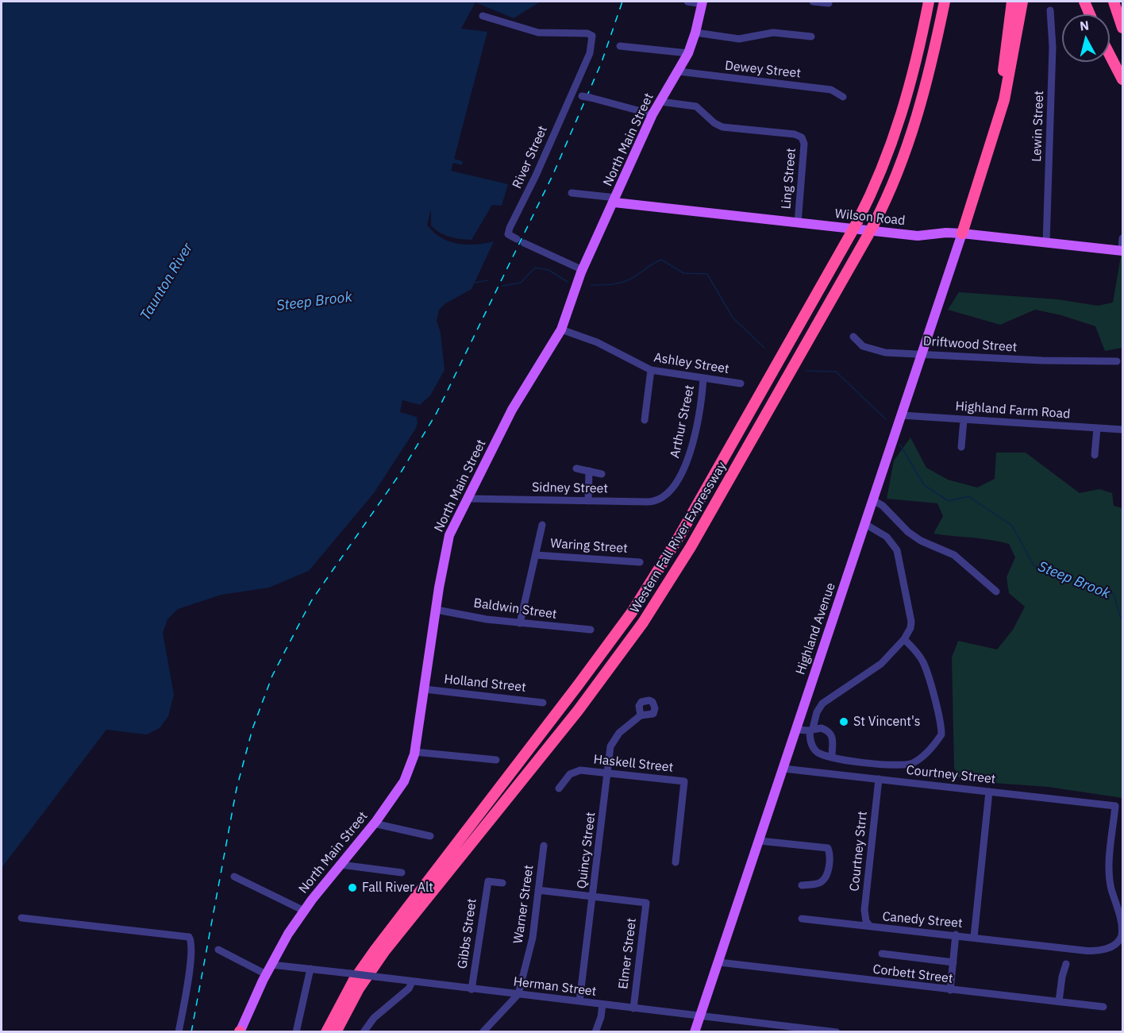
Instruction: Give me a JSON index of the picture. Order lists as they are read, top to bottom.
{
  "streets": {
    "highway": ["Western Fall River Expressway"],
    "main road": ["North Main Street", "Wilson Road", "Highland Avenue"],
    "street": [
      "Dewey Street",
      "Lewin Street",
      "River Street",
      "Ling Street",
      "Driftwood Street",
      "Ashley Street",
      "Highland Farm Road",
      "Arthur Street",
      "Sidney Street",
      "Waring Street",
      "Baldwin Street",
      "Holland Street",
      "Haskell Street",
      "Courtney Street",
      "Quincy Street",
      "Courtney Strrt",
      "Warner Street",
      "Canedy Street",
      "Gibbs Street",
      "Elmer Street",
      "Corbett Street",
      "Herman Street"
    ]
  },
  "crossings": [
    ["Dewey Street", "North Main Street"],
    ["Lewin Street", "Wilson Road"],
    ["North Main Street", "River Street"],
    ["North Main Street", "Ling Street"],
    ["North Main Street", "Wilson Road"],
    ["North Main Street", "Ashley Street"],
    ["North Main Street", "Sidney Street"],
    ["North Main Street", "Baldwin Street"],
    ["North Main Street", "Holland Street"],
    ["North Main Street", "Herman Street"],
    ["Ling Street", "Wilson Road"],
    ["Wilson Road", "Highland Avenue"],
    ["Driftwood Street", "Highland Avenue"],
    ["Ashley Street", "Arthur Street"],
    ["Highland Farm Road", "Highland Avenue"],
    ["Arthur Street", "Sidney Street"],
    ["Highland Avenue", "Courtney Street"],
    ["Highland Avenue", "Corbett Street"],
    ["Highland Avenue", "Herman Street"],
    ["Haskell Street", "Quincy Street"],
    ["Courtney Street", "Courtney Strrt"],
    ["Courtney Street", "Canedy Street"],
    ["Quincy Street", "Elmer Street"],
    ["Quincy Street", "Herman Street"],
    ["Courtney Strrt", "Canedy Street"],
    ["Warner Street", "Herman Street"],
    ["Gibbs Street", "Herman Street"],
    ["Elmer Street", "Herman Street"]
  ],
  "water": ["Taunton River", "Steep Brook"],
  "places": ["St Vincent's", "Fall River Alt"],
  "north": "top"
}
